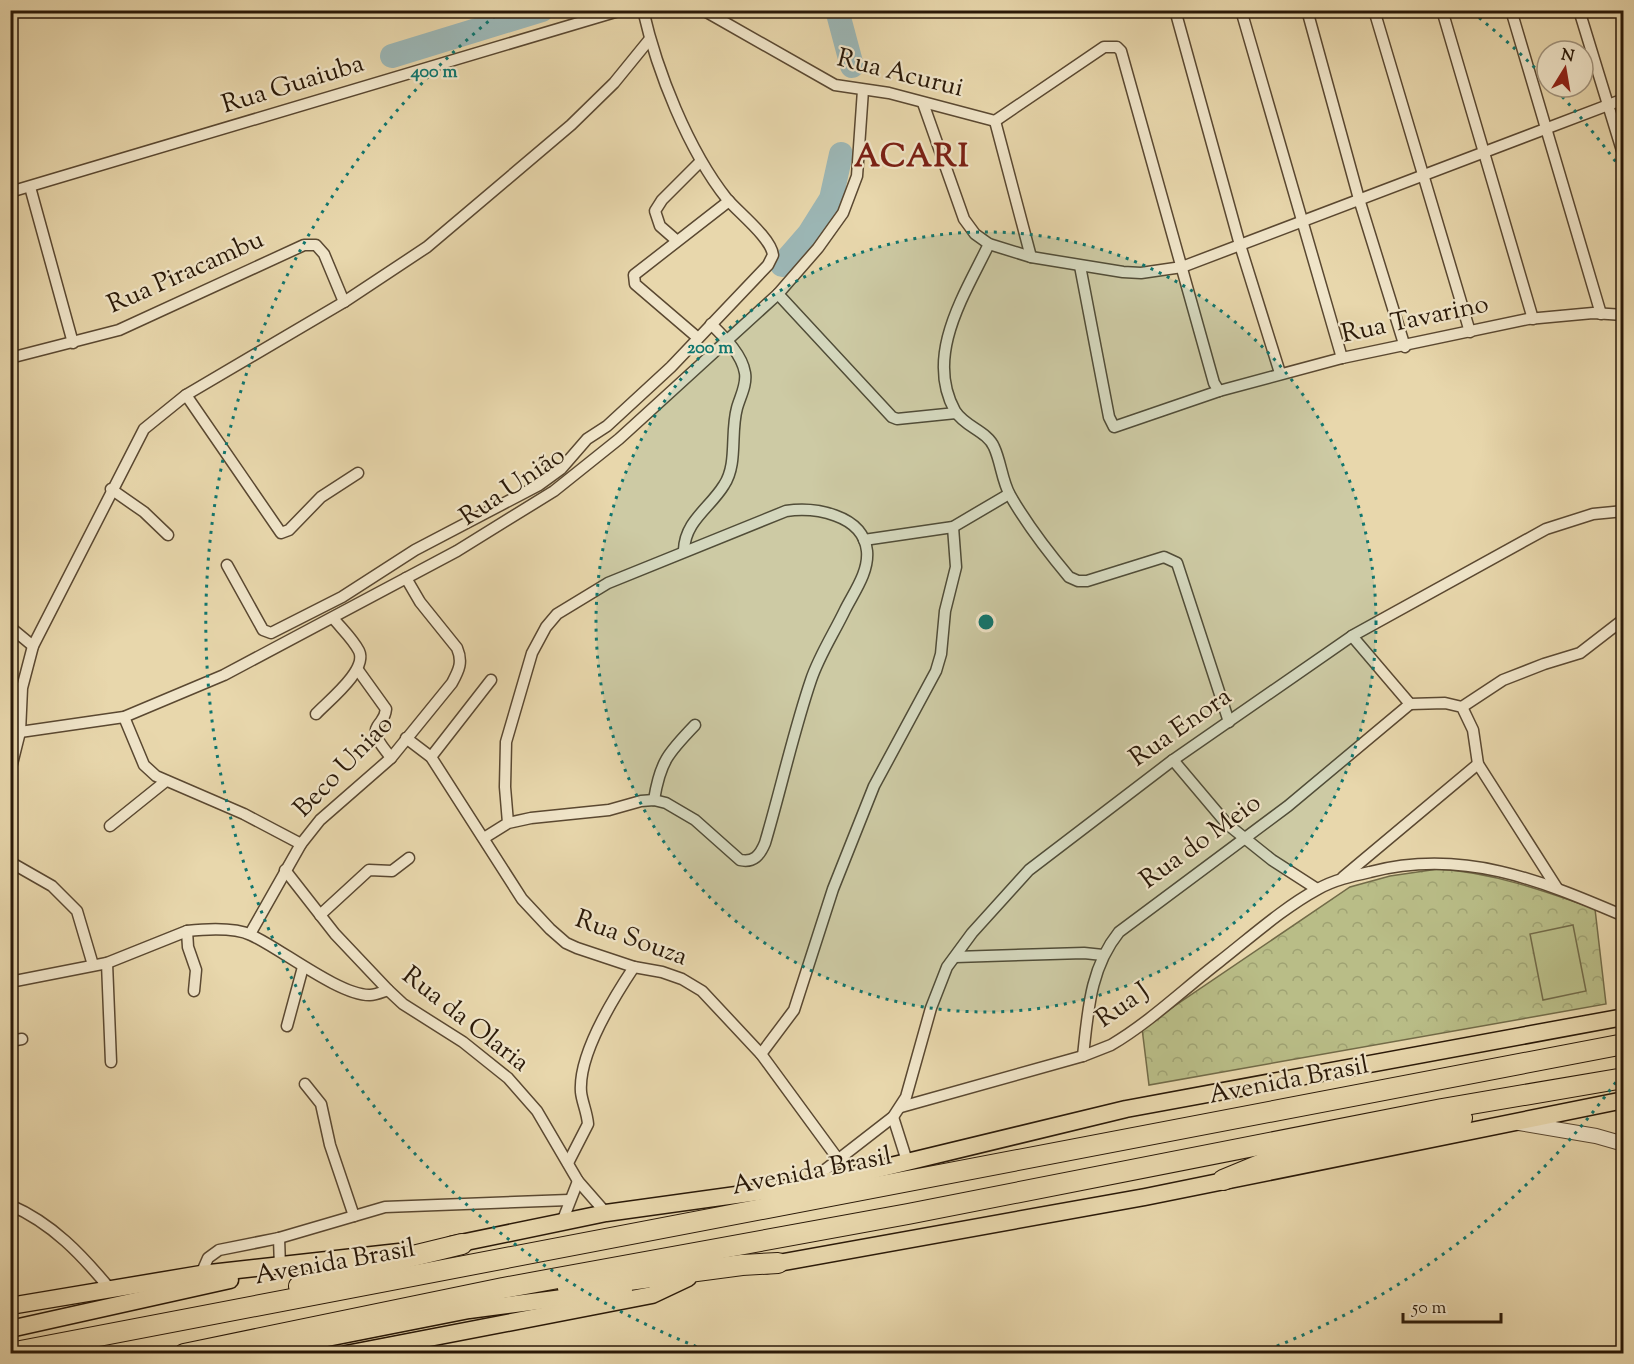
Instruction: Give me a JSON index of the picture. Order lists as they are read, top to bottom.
{
  "streets": {
    "highway": ["Avenida Brasil"],
    "street": [
      "Rua Acurui",
      "Rua Guaiuba",
      "Rua Piracambu",
      "Rua Tavarino",
      "Rua União",
      "Rua Enora",
      "Beco Uniao",
      "Rua do Meio",
      "Rua Souza",
      "Rua J",
      "Rua da Olaria"
    ]
  },
  "crossings": [
    ["Rua Acurui", "Rua União"],
    ["Rua União", "Beco Uniao"],
    ["Rua Enora", "Rua Souza"],
    ["Rua Enora", "Rua J"],
    ["Rua Enora", "Avenida Brasil"],
    ["Beco Uniao", "Rua Souza"],
    ["Beco Uniao", "Rua da Olaria"],
    ["Rua do Meio", "Rua J"],
    ["Rua da Olaria", "Avenida Brasil"]
  ],
  "districts": ["ACARI"],
  "scale_bar": "50 m",
  "north": "top",
  "rings": ["400 m", "200 m"]
}
